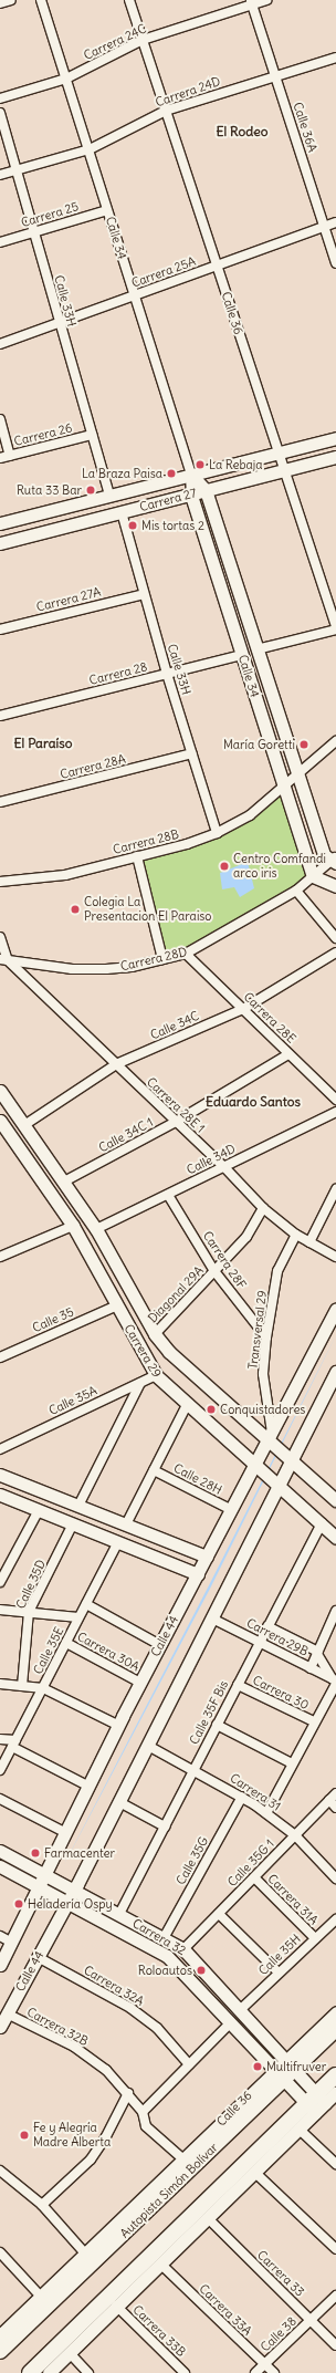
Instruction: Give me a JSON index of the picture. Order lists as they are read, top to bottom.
{
  "streets": {
    "highway": ["Autopista Simón Bolívar"],
    "street": [
      "Carrera 24C",
      "Carrera 24D",
      "Calle 36A",
      "Carrera 25",
      "Calle 34",
      "Carrera 25A",
      "Calle 33H",
      "Calle 36",
      "Carrera 26",
      "Carrera 27",
      "Carrera 27A",
      "Carrera 28",
      "Carrera 28A",
      "Carrera 28B",
      "Carrera 28D",
      "Carrera 28E",
      "Calle 34C",
      "Carrera 28E 1",
      "Calle 34C 1",
      "Calle 34D",
      "Carrera 28F",
      "Diagonal 29A",
      "Calle 35",
      "Transversal 29",
      "Carrera 29",
      "Calle 35A",
      "Calle 28H",
      "Calle 35D",
      "Calle 44",
      "Carrera 29B",
      "Calle 35E",
      "Carrera 30A",
      "Carrera 30",
      "Calle 35F Bis",
      "Carrera 31",
      "Calle 35G",
      "Calle 35G 1",
      "Carrera 31A",
      "Carrera 32",
      "Calle 35H",
      "Carrera 32A",
      "Carrera 32B",
      "Carrera 33",
      "Carrera 33A",
      "Carrera 33B",
      "Calle 38"
    ]
  },
  "crossings": [
    ["Carrera 24C", "Calle 36A"],
    ["Carrera 24C", "Calle 34"],
    ["Carrera 24C", "Calle 36"],
    ["Carrera 24D", "Calle 36A"],
    ["Carrera 24D", "Calle 34"],
    ["Carrera 24D", "Calle 33H"],
    ["Carrera 24D", "Calle 36"],
    ["Calle 36A", "Carrera 25A"],
    ["Carrera 25", "Calle 34"],
    ["Carrera 25", "Calle 33H"],
    ["Calle 34", "Carrera 25A"],
    ["Calle 34", "Carrera 27"],
    ["Calle 34", "Carrera 28"],
    ["Calle 34", "Carrera 28B"],
    ["Calle 34", "Carrera 28D"],
    ["Carrera 25A", "Calle 33H"],
    ["Carrera 25A", "Calle 36"],
    ["Calle 33H", "Carrera 26"],
    ["Calle 33H", "Carrera 27"],
    ["Calle 33H", "Carrera 27A"],
    ["Calle 33H", "Carrera 28"],
    ["Calle 33H", "Carrera 28A"],
    ["Calle 33H", "Carrera 28B"],
    ["Calle 36", "Carrera 27"],
    ["Calle 36", "Carrera 32"],
    ["Calle 36", "Carrera 32B"],
    ["Calle 36", "Autopista Simón Bolívar"],
    ["Carrera 28D", "Carrera 28E"],
    ["Carrera 28D", "Carrera 28E 1"],
    ["Carrera 28E", "Calle 34C"],
    ["Carrera 28E", "Calle 34C 1"],
    ["Calle 34C", "Carrera 28E 1"],
    ["Calle 34C", "Carrera 29"],
    ["Carrera 28E 1", "Calle 34C 1"],
    ["Carrera 28E 1", "Calle 34D"],
    ["Carrera 28E 1", "Diagonal 29A"],
    ["Carrera 28E 1", "Transversal 29"],
    ["Calle 34C 1", "Carrera 29"],
    ["Calle 34D", "Carrera 28F"],
    ["Calle 34D", "Carrera 29"],
    ["Carrera 28F", "Diagonal 29A"],
    ["Carrera 28F", "Transversal 29"],
    ["Diagonal 29A", "Carrera 29"],
    ["Calle 35", "Carrera 29"],
    ["Transversal 29", "Carrera 29"],
    ["Transversal 29", "Calle 44"],
    ["Carrera 29", "Calle 35A"],
    ["Carrera 29", "Calle 44"],
    ["Carrera 29", "Calle 35F Bis"],
    ["Calle 28H", "Calle 44"],
    ["Calle 44", "Carrera 29B"],
    ["Calle 44", "Carrera 30A"],
    ["Calle 44", "Carrera 31"],
    ["Calle 44", "Carrera 32"],
    ["Calle 44", "Carrera 32A"],
    ["Calle 44", "Carrera 32B"],
    ["Carrera 29B", "Calle 35F Bis"],
    ["Calle 35E", "Carrera 30A"],
    ["Carrera 30", "Calle 35F Bis"],
    ["Calle 35F Bis", "Carrera 31"],
    ["Calle 35F Bis", "Carrera 32"],
    ["Carrera 31", "Calle 35G"],
    ["Carrera 31", "Calle 35G 1"],
    ["Calle 35G", "Carrera 32"],
    ["Calle 35G 1", "Carrera 31A"],
    ["Calle 35G 1", "Carrera 32"],
    ["Carrera 31A", "Calle 35H"],
    ["Carrera 32", "Calle 35H"],
    ["Carrera 32", "Autopista Simón Bolívar"],
    ["Carrera 33", "Calle 38"],
    ["Carrera 33A", "Calle 38"]
  ],
  "districts": ["El Rodeo", "El Paraíso", "Eduardo Santos"],
  "places": [
    "La Rebaja",
    "La Braza Paisa",
    "Ruta 33 Bar",
    "Mis tortas 2",
    "María Goretti",
    "Centro Comfandi arco iris",
    "Colegia La Presentacion El Paraiso",
    "Conquistadores",
    "Farmacenter",
    "Heladería Ospy",
    "Roloautos",
    "Multifruver",
    "Fe y Alegría Madre Alberta"
  ]
}
